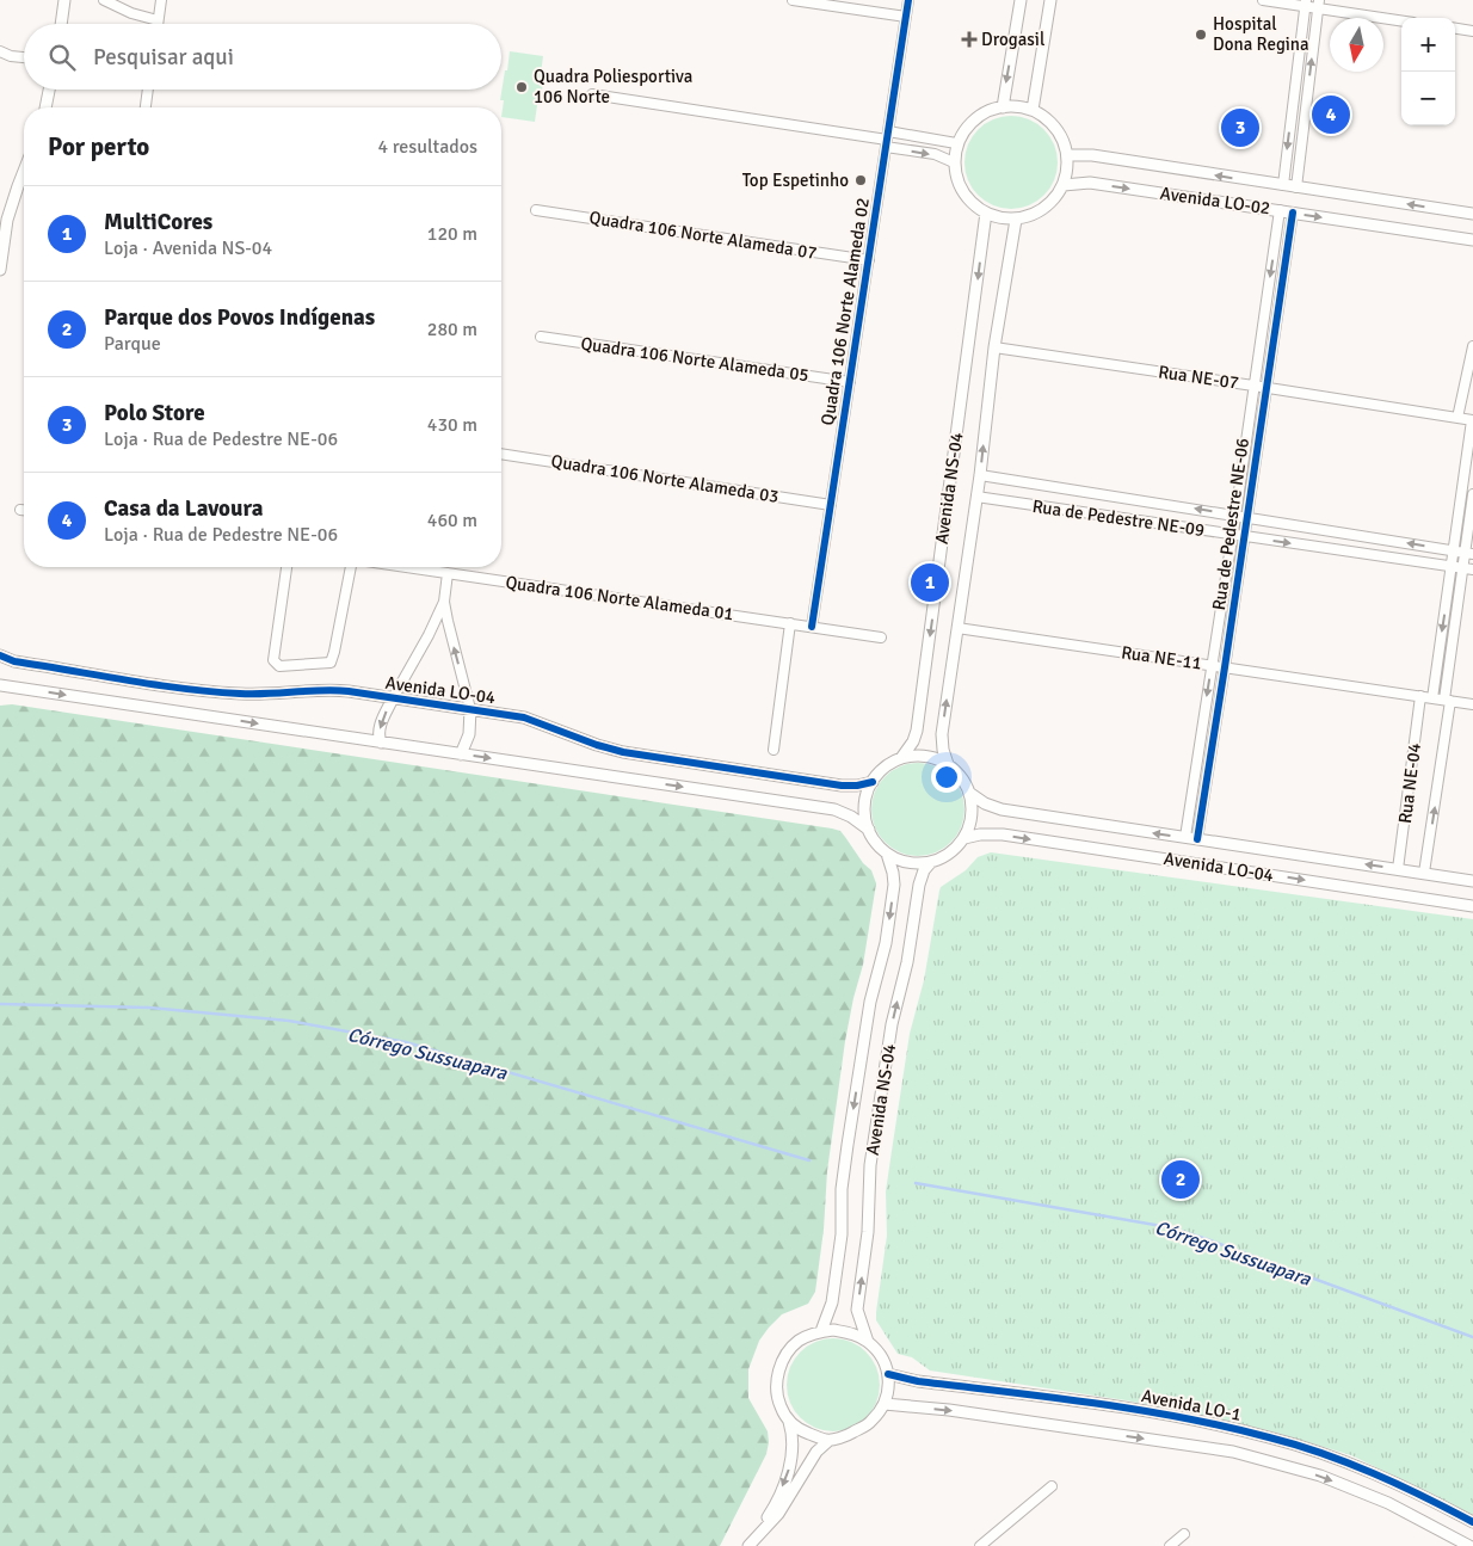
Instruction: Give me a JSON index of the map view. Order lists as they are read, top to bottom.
{
  "streets": {
    "street": [
      "Avenida LO-02",
      "Quadra 106 Norte Alameda 07",
      "Quadra 106 Norte Alameda 02",
      "Quadra 106 Norte Alameda 05",
      "Rua NE-07",
      "Quadra 106 Norte Alameda 03",
      "Avenida NS-04",
      "Rua de Pedestre NE-09",
      "Rua de Pedestre NE-06",
      "Quadra 106 Norte Alameda 01",
      "Rua NE-11",
      "Avenida LO-04",
      "Rua NE-04",
      "Avenida LO-1"
    ]
  },
  "crossings": [
    ["Avenida LO-02", "Avenida NS-04"],
    ["Avenida LO-02", "Rua de Pedestre NE-06"],
    ["Quadra 106 Norte Alameda 07", "Quadra 106 Norte Alameda 02"],
    ["Quadra 106 Norte Alameda 02", "Quadra 106 Norte Alameda 05"],
    ["Quadra 106 Norte Alameda 02", "Quadra 106 Norte Alameda 03"],
    ["Quadra 106 Norte Alameda 02", "Quadra 106 Norte Alameda 01"],
    ["Rua NE-07", "Avenida NS-04"],
    ["Rua NE-07", "Rua de Pedestre NE-06"],
    ["Avenida NS-04", "Rua de Pedestre NE-09"],
    ["Avenida NS-04", "Rua NE-11"],
    ["Avenida NS-04", "Avenida LO-04"],
    ["Avenida NS-04", "Avenida LO-1"],
    ["Rua de Pedestre NE-09", "Rua de Pedestre NE-06"],
    ["Rua de Pedestre NE-09", "Rua NE-04"],
    ["Rua de Pedestre NE-06", "Rua NE-11"],
    ["Rua de Pedestre NE-06", "Avenida LO-04"],
    ["Rua NE-11", "Rua NE-04"],
    ["Avenida LO-04", "Rua NE-04"]
  ],
  "water": ["Córrego Sussuapara"],
  "places": {
    "other": ["Hospital Dona Regina", "Quadra Poliesportiva 106 Norte", "Top Espetinho"],
    "health": ["Drogasil"]
  },
  "north": "bottom",
  "page": {
    "map_buttons": ["+", "−"],
    "search": "Pesquisar aqui",
    "pins": [
      "4",
      "3",
      "1",
      "2"
    ],
    "heading": ["Por perto", "4 resultados"],
    "list": [
      {
        "mark": "1",
        "name": "MultiCores",
        "note": "Loja · Avenida NS-04",
        "value": "120 m"
      },
      {
        "mark": "2",
        "name": "Parque dos Povos Indígenas",
        "note": "Parque",
        "value": "280 m"
      },
      {
        "mark": "3",
        "name": "Polo Store",
        "note": "Loja · Rua de Pedestre NE-06",
        "value": "430 m"
      },
      {
        "mark": "4",
        "name": "Casa da Lavoura",
        "note": "Loja · Rua de Pedestre NE-06",
        "value": "460 m"
      }
    ]
  }
}
